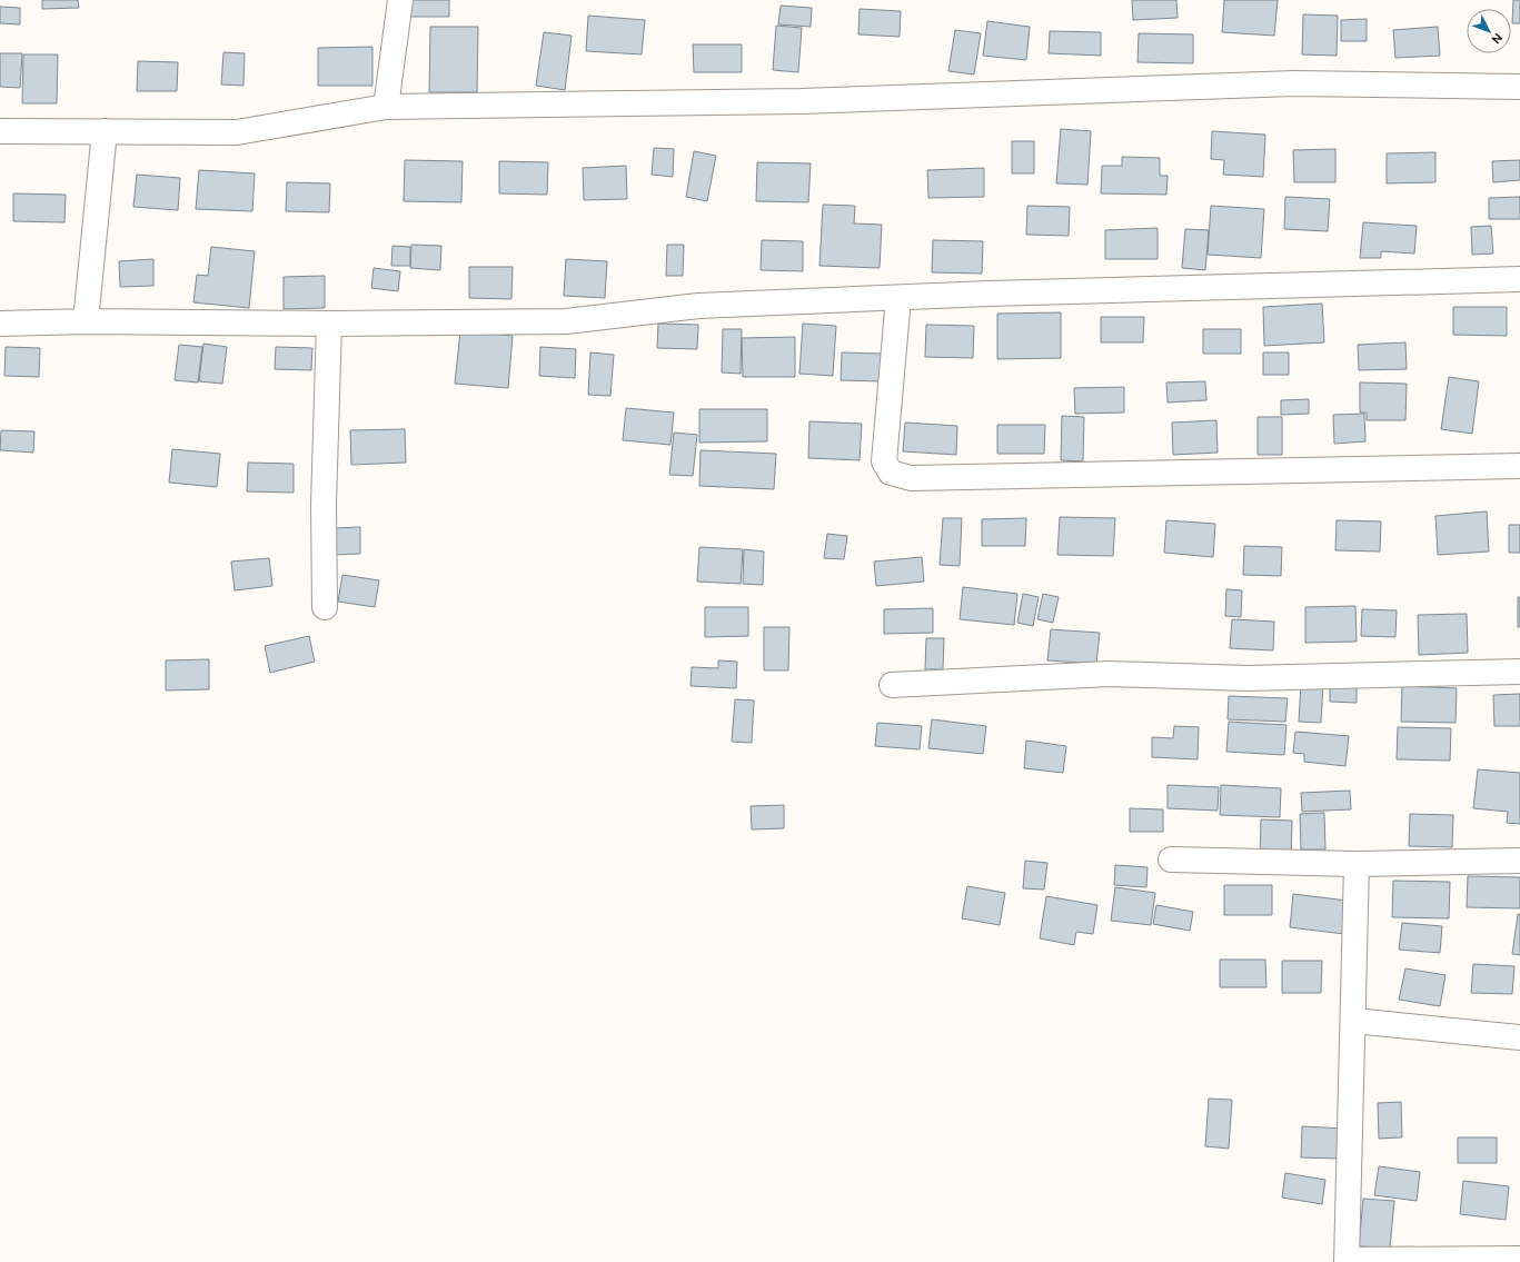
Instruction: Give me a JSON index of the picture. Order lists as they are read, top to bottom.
{
  "north": "bottom right"
}
